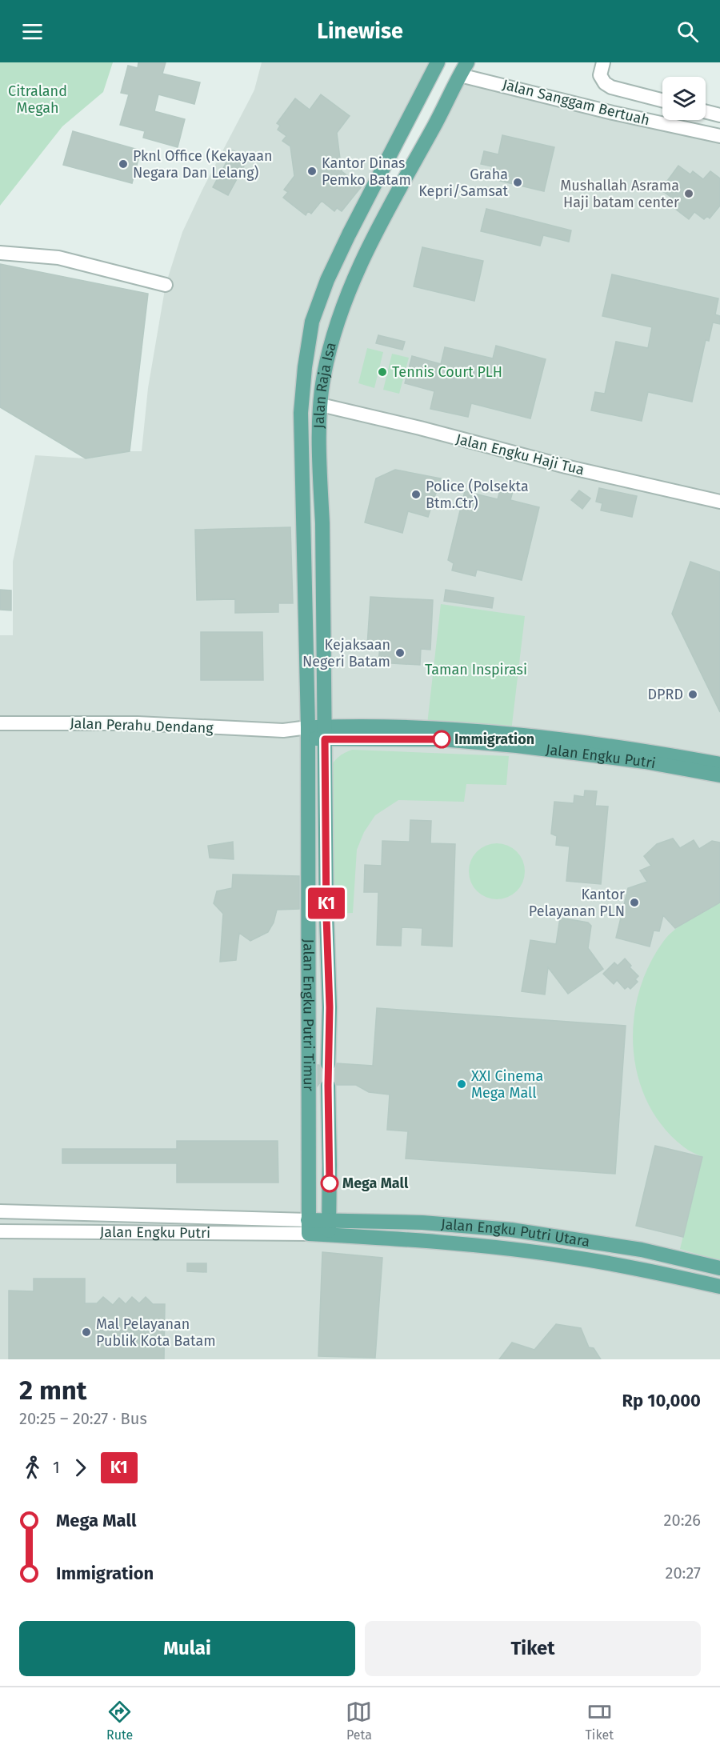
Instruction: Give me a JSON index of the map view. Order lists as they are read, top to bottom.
{
  "streets": {
    "main road": [
      "Jalan Raja Isa",
      "Jalan Engku Putri",
      "Jalan Engku Putri Timur",
      "Jalan Engku Putri Utara"
    ],
    "street": ["Jalan Sanggam Bertuah", "Jalan Engku Haji Tua", "Jalan Perahu Dendang"]
  },
  "crossings": [
    ["Jalan Sanggam Bertuah", "Jalan Raja Isa"],
    ["Jalan Raja Isa", "Jalan Engku Haji Tua"],
    ["Jalan Raja Isa", "Jalan Perahu Dendang"],
    ["Jalan Raja Isa", "Jalan Engku Putri"],
    ["Jalan Raja Isa", "Jalan Engku Putri Timur"],
    ["Jalan Perahu Dendang", "Jalan Engku Putri"],
    ["Jalan Perahu Dendang", "Jalan Engku Putri Timur"],
    ["Jalan Engku Putri", "Jalan Engku Putri Timur"],
    ["Jalan Engku Putri", "Jalan Engku Putri Utara"],
    ["Jalan Engku Putri Timur", "Jalan Engku Putri Utara"]
  ],
  "parks": ["Citraland Megah", "Taman Inspirasi"],
  "places": [
    "Pknl Office (Kekayaan Negara Dan Lelang)",
    "Kantor Dinas Pemko Batam",
    "Graha Kepri/Samsat",
    "Mushallah Asrama Haji batam center",
    "Tennis Court PLH",
    "Police (Polsekta Btm.Ctr)",
    "Kejaksaan Negeri Batam",
    "DPRD",
    "Immigration",
    "Kantor Pelayanan PLN",
    "XXI Cinema Mega Mall",
    "Mega Mall",
    "Mal Pelayanan Publik Kota Batam"
  ],
  "lines": ["bus line K1"],
  "page": {
    "header": "Linewise",
    "on_map": "K1",
    "heading": ["2 mnt", "20:25 – 20:27 · Bus", "Rp 10,000"],
    "legs": ["1", "K1"],
    "list": [
      {
        "name": "Mega Mall",
        "value": "20:26"
      },
      {
        "name": "Immigration",
        "value": "20:27"
      }
    ],
    "buttons": ["Mulai", "Tiket"],
    "tabs": ["Rute", "Peta", "Tiket"]
  }
}
